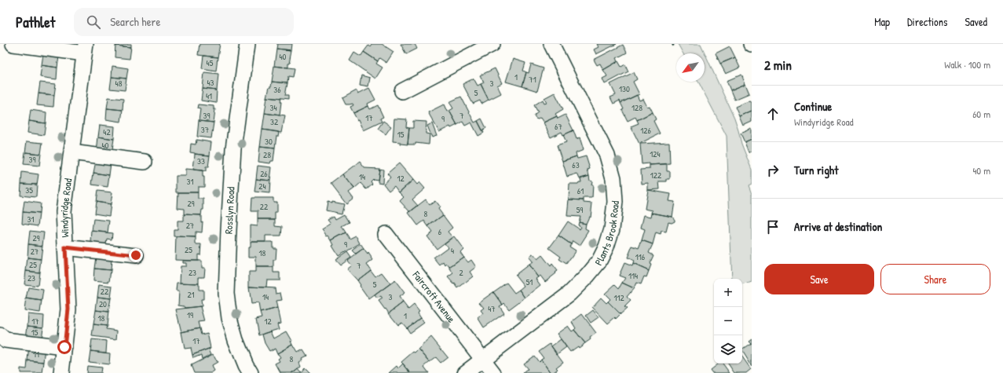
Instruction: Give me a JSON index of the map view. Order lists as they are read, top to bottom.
{
  "streets": {
    "street": [
      "Windyridge Road",
      "Rosslyn Road",
      "Plants Brook Road",
      "Faircroft Avenue"
    ]
  },
  "crossings": [
    ["Plants Brook Road", "Faircroft Avenue"]
  ],
  "house_numbers": [
    "40",
    "45",
    "1",
    "71",
    "43",
    "48",
    "3",
    "130",
    "36",
    "5",
    "41",
    "34",
    "128",
    "39",
    "7",
    "17",
    "9",
    "32",
    "67",
    "37",
    "126",
    "42",
    "15",
    "30",
    "40",
    "124",
    "28",
    "39",
    "33",
    "63",
    "26",
    "122",
    "14",
    "12",
    "31",
    "24",
    "35",
    "61",
    "29",
    "22",
    "59",
    "8",
    "31",
    "27",
    "6",
    "29",
    "9",
    "25",
    "4",
    "27",
    "18",
    "116",
    "25",
    "7",
    "23",
    "2",
    "114",
    "23",
    "51",
    "5",
    "22",
    "21",
    "14",
    "3",
    "112",
    "20",
    "47",
    "19",
    "1",
    "18",
    "17",
    "12",
    "15",
    "17",
    "11",
    "8"
  ],
  "north": "bottom left",
  "page": {
    "header": "Pathlet",
    "search": "Search here",
    "nav": ["Map", "Directions", "Saved"],
    "heading": ["2 min", "Walk · 100 m"],
    "list": [
      ["Continue", "Windyridge Road", "60 m"],
      ["Turn right", "40 m"],
      "Arrive at destination"
    ],
    "buttons": ["Save", "Share"],
    "map_buttons": ["+", "−"]
  }
}
